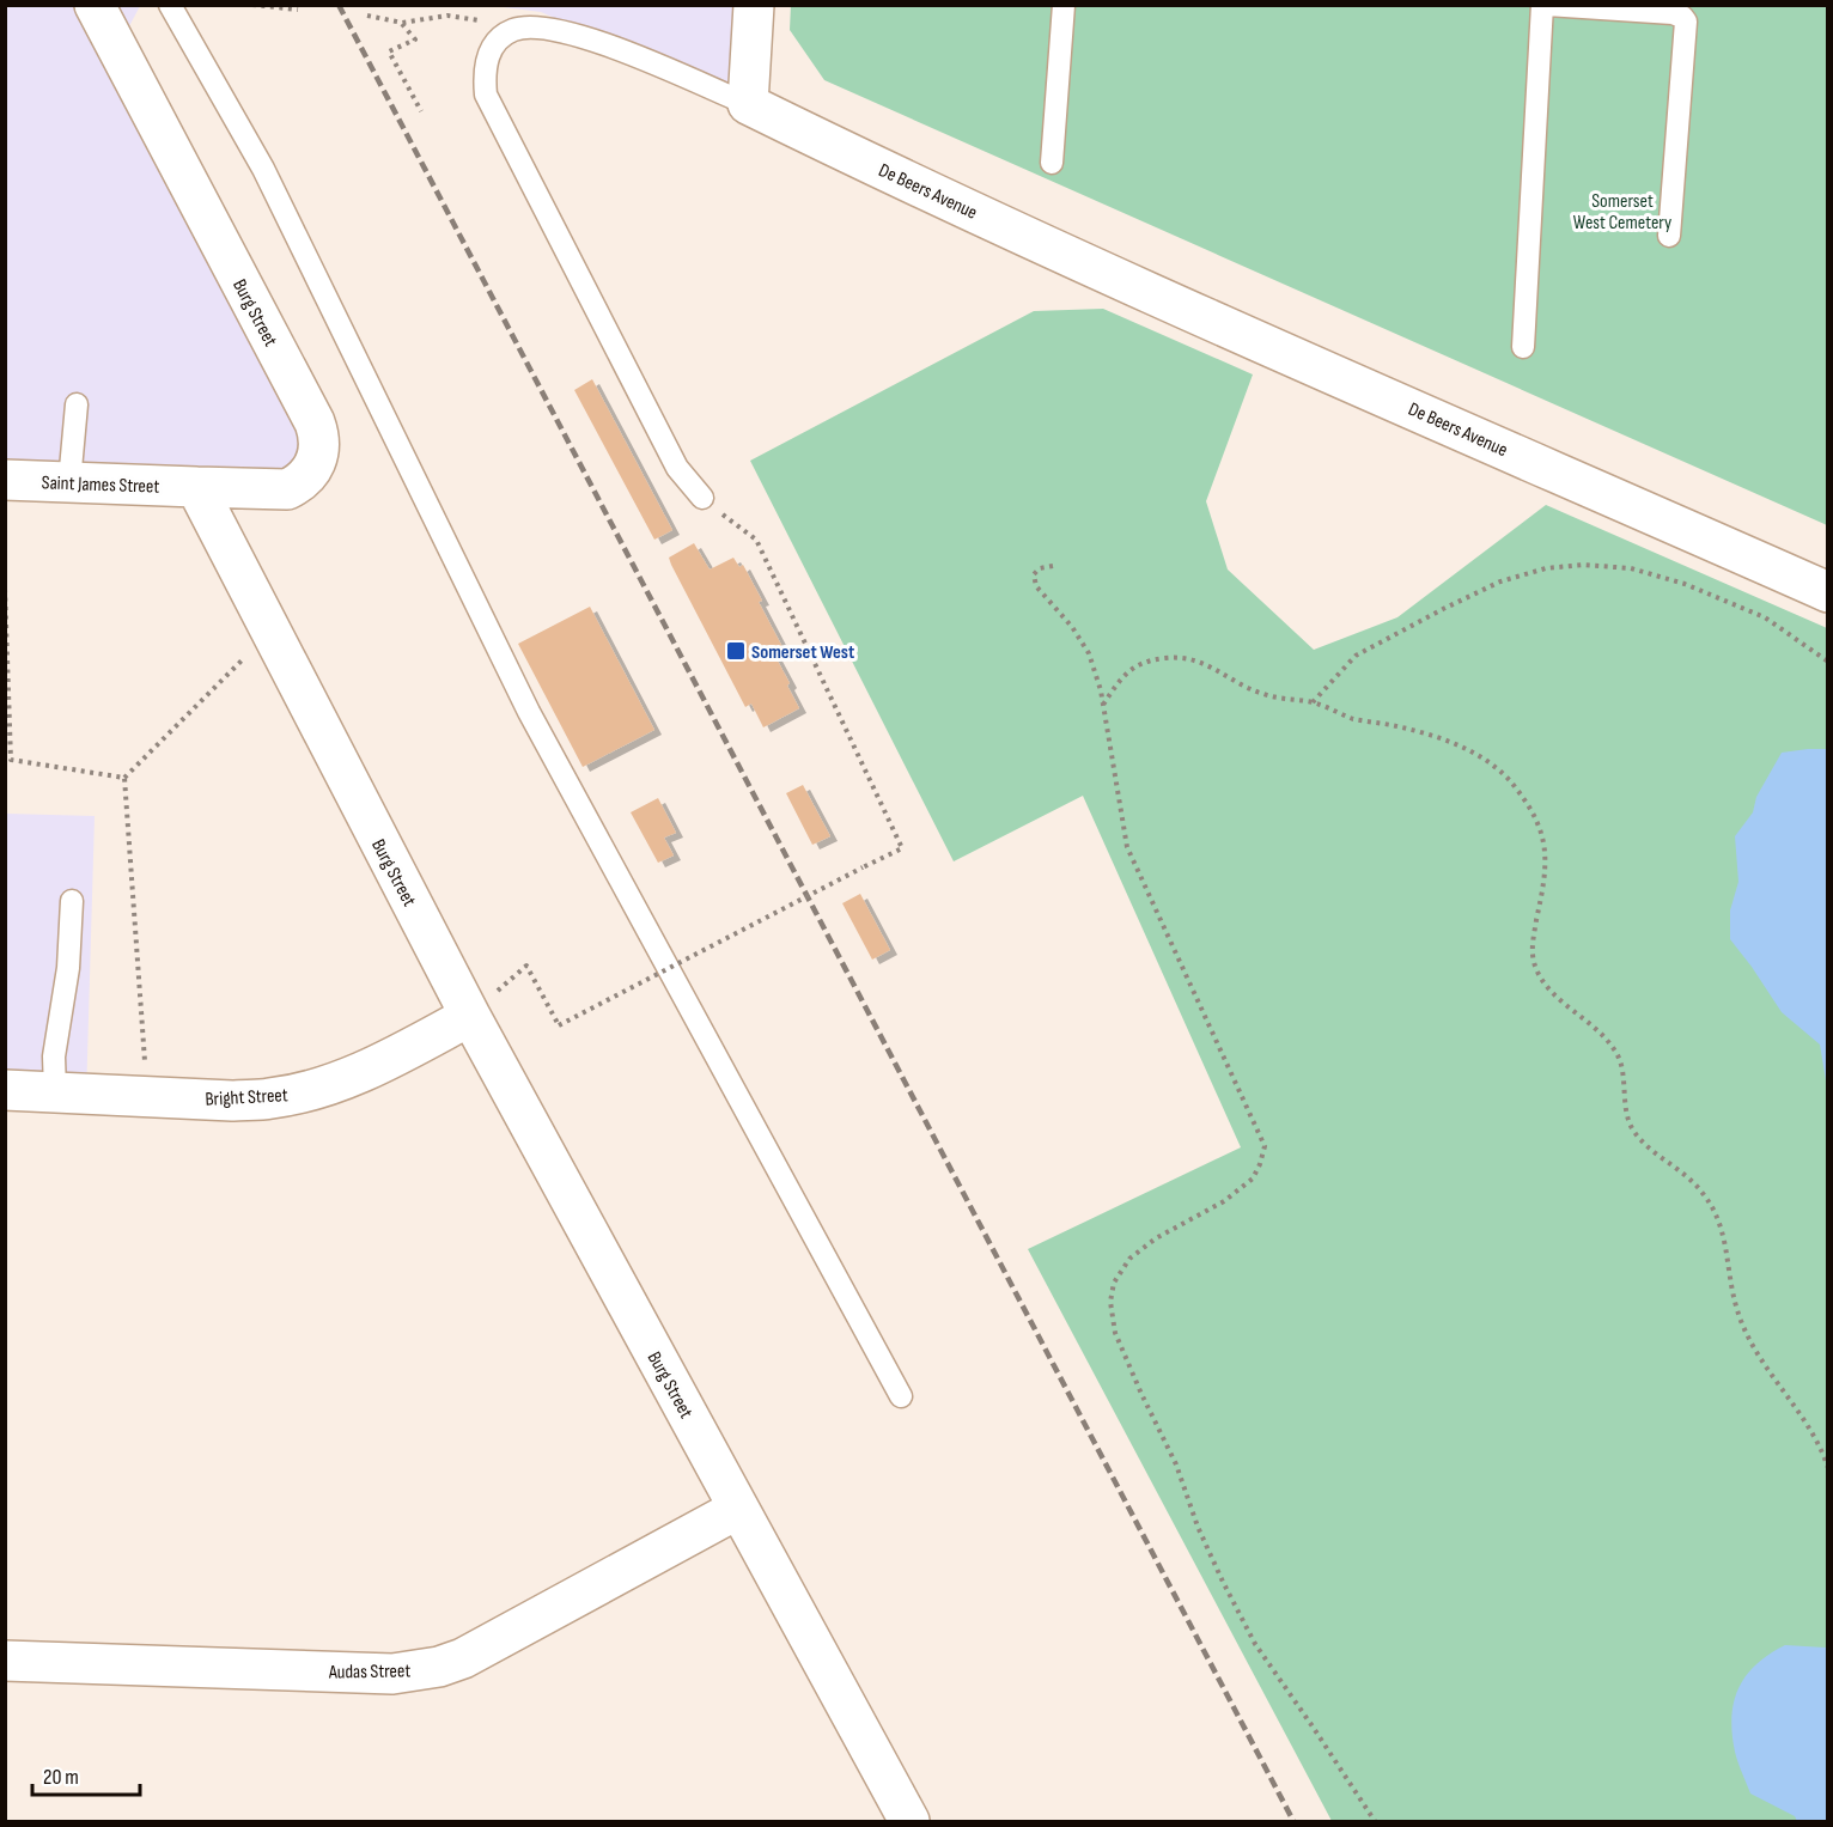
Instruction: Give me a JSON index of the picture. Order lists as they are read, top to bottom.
{
  "streets": {
    "street": [
      "De Beers Avenue",
      "Burg Street",
      "Saint James Street",
      "Bright Street",
      "Audas Street"
    ]
  },
  "crossings": [
    ["Burg Street", "Saint James Street"],
    ["Burg Street", "Bright Street"],
    ["Burg Street", "Audas Street"]
  ],
  "parks": ["Somerset West Cemetery"],
  "places": {
    "transit": ["Somerset West"]
  },
  "scale_bar": "20 m"
}
